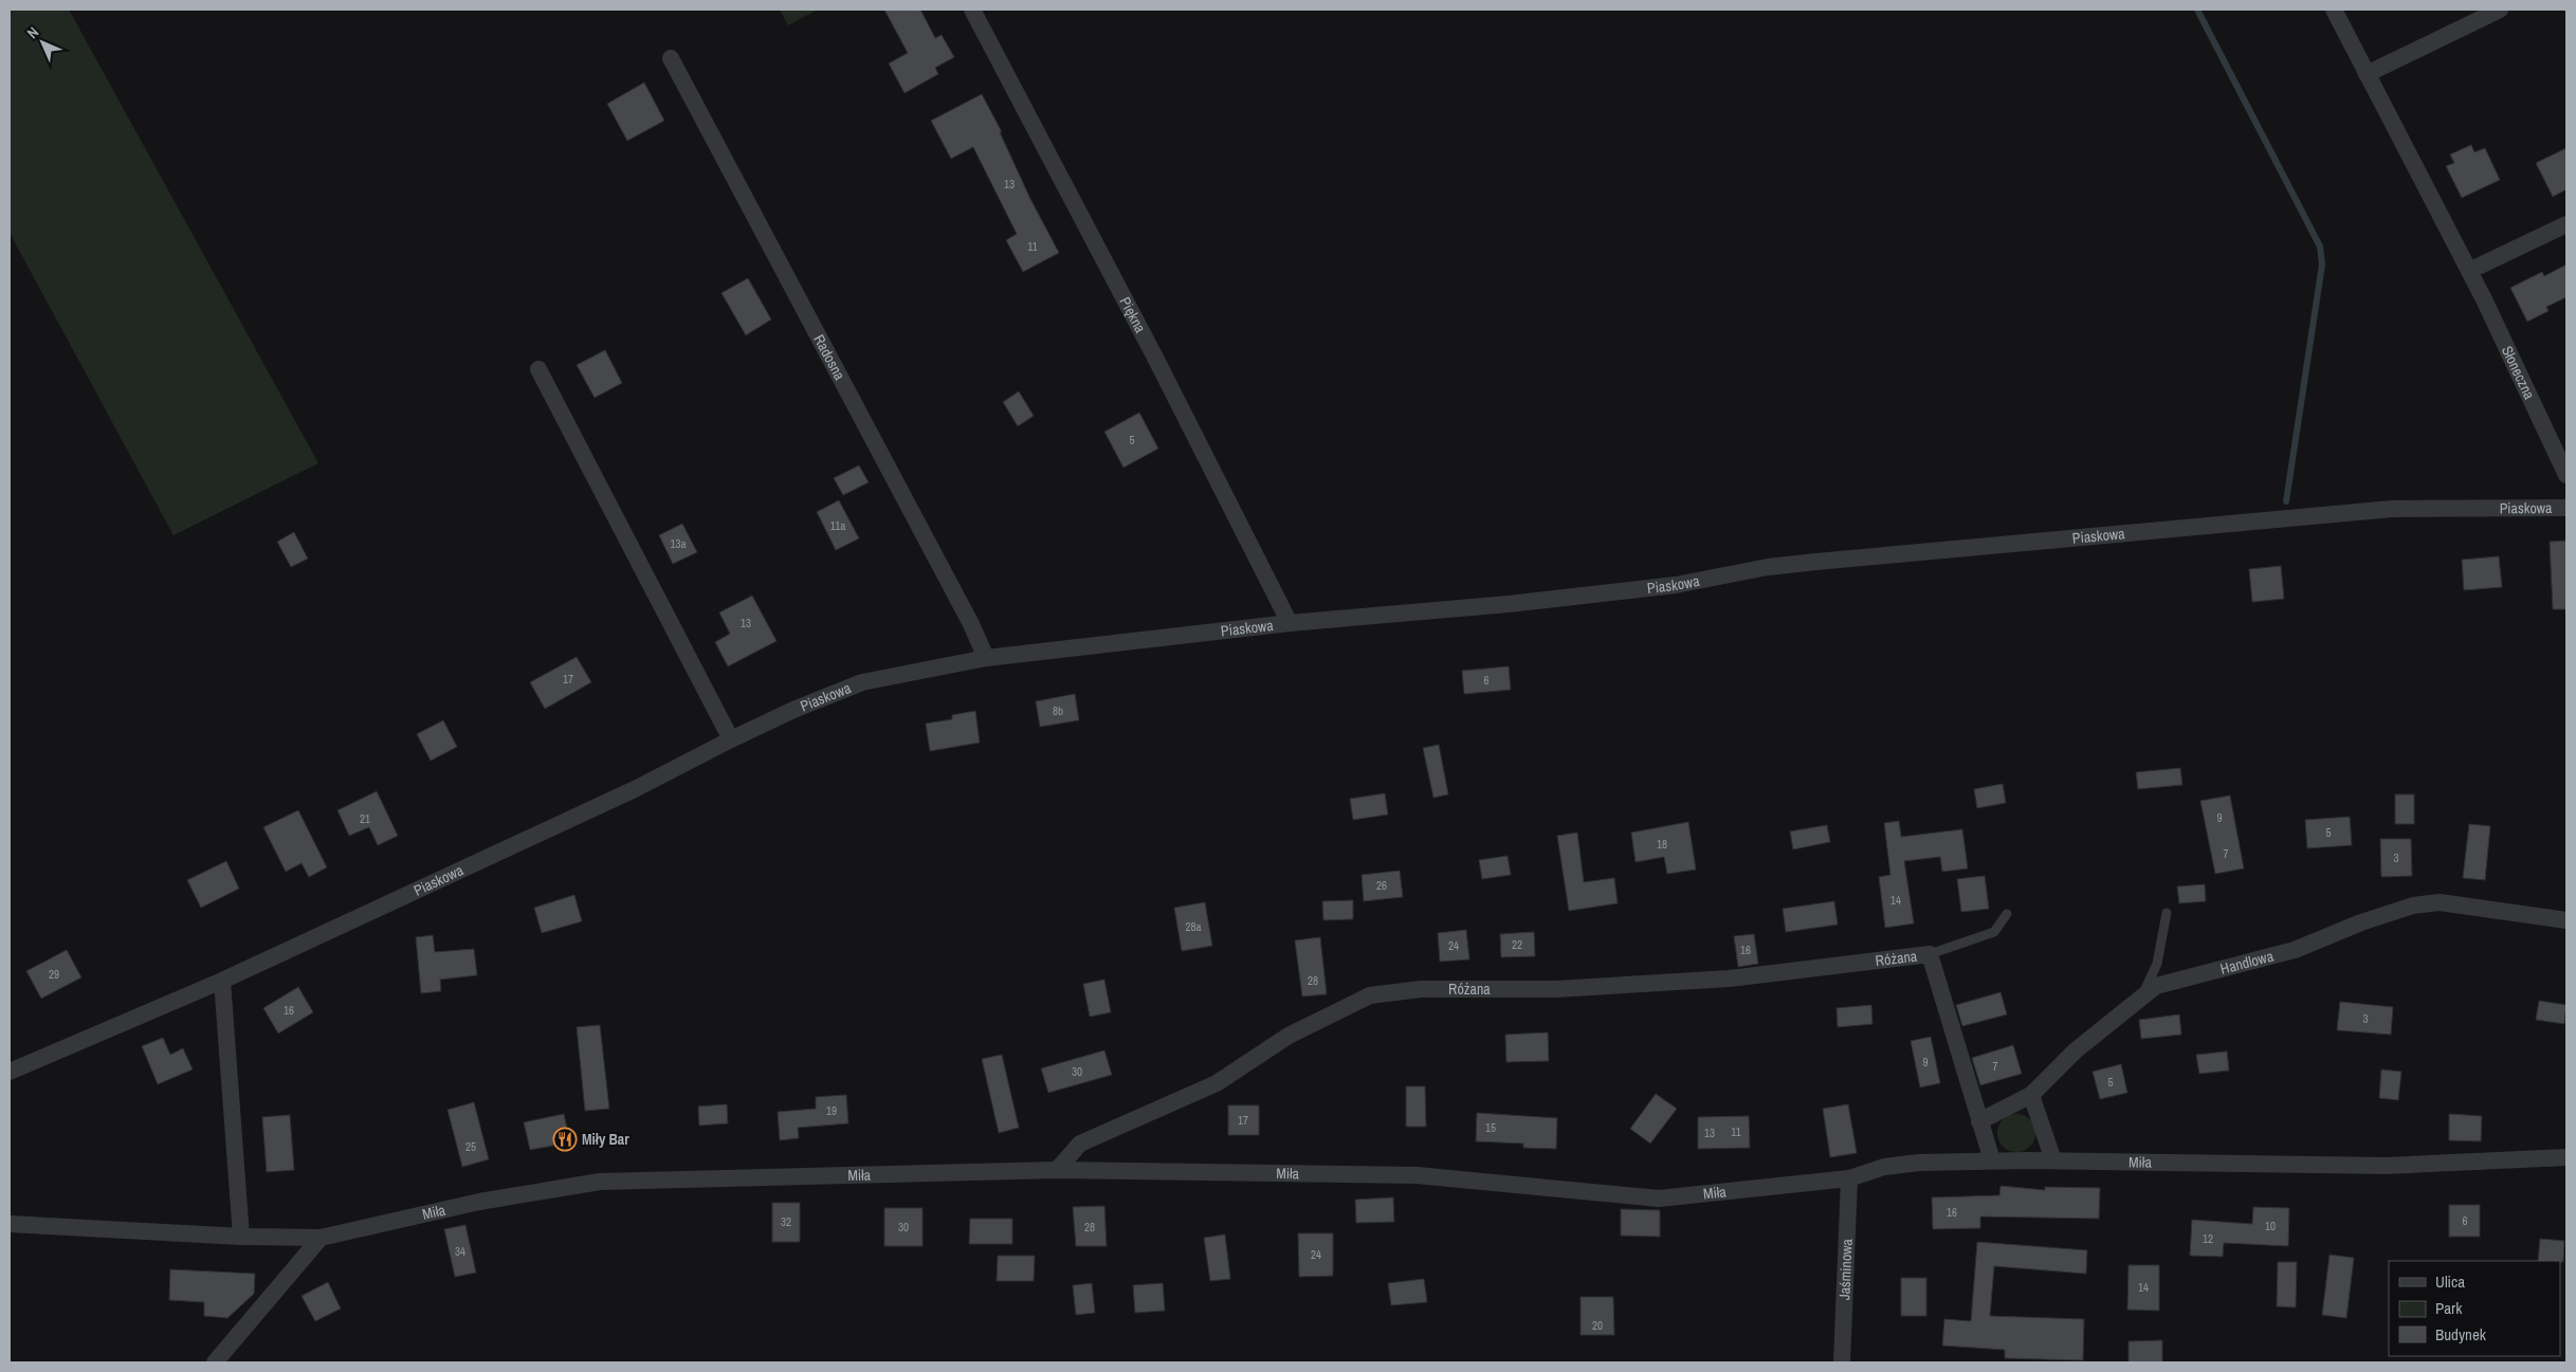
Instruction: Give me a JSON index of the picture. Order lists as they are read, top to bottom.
{
  "streets": {
    "street": [
      "Piękna",
      "Radosna",
      "Słoneczna",
      "Piaskowa",
      "Różana",
      "Handlowa",
      "Miła",
      "Jaśminowa"
    ]
  },
  "crossings": [
    ["Piękna", "Piaskowa"],
    ["Radosna", "Piaskowa"],
    ["Różana", "Miła"],
    ["Miła", "Jaśminowa"]
  ],
  "places": {
    "restaurant": ["Miły Bar"]
  },
  "house_numbers": [
    "13",
    "11",
    "5",
    "11a",
    "13a",
    "13",
    "17",
    "6",
    "8b",
    "9",
    "21",
    "5",
    "18",
    "7",
    "3",
    "26",
    "14",
    "28a",
    "22",
    "24",
    "16",
    "29",
    "28",
    "16",
    "3",
    "9",
    "7",
    "30",
    "5",
    "19",
    "17",
    "15",
    "11",
    "13",
    "25",
    "16",
    "6",
    "32",
    "10",
    "30",
    "28",
    "12",
    "34",
    "24",
    "14",
    "20"
  ],
  "legend": ["Ulica", "Park", "Budynek"],
  "north": "top left"
}
